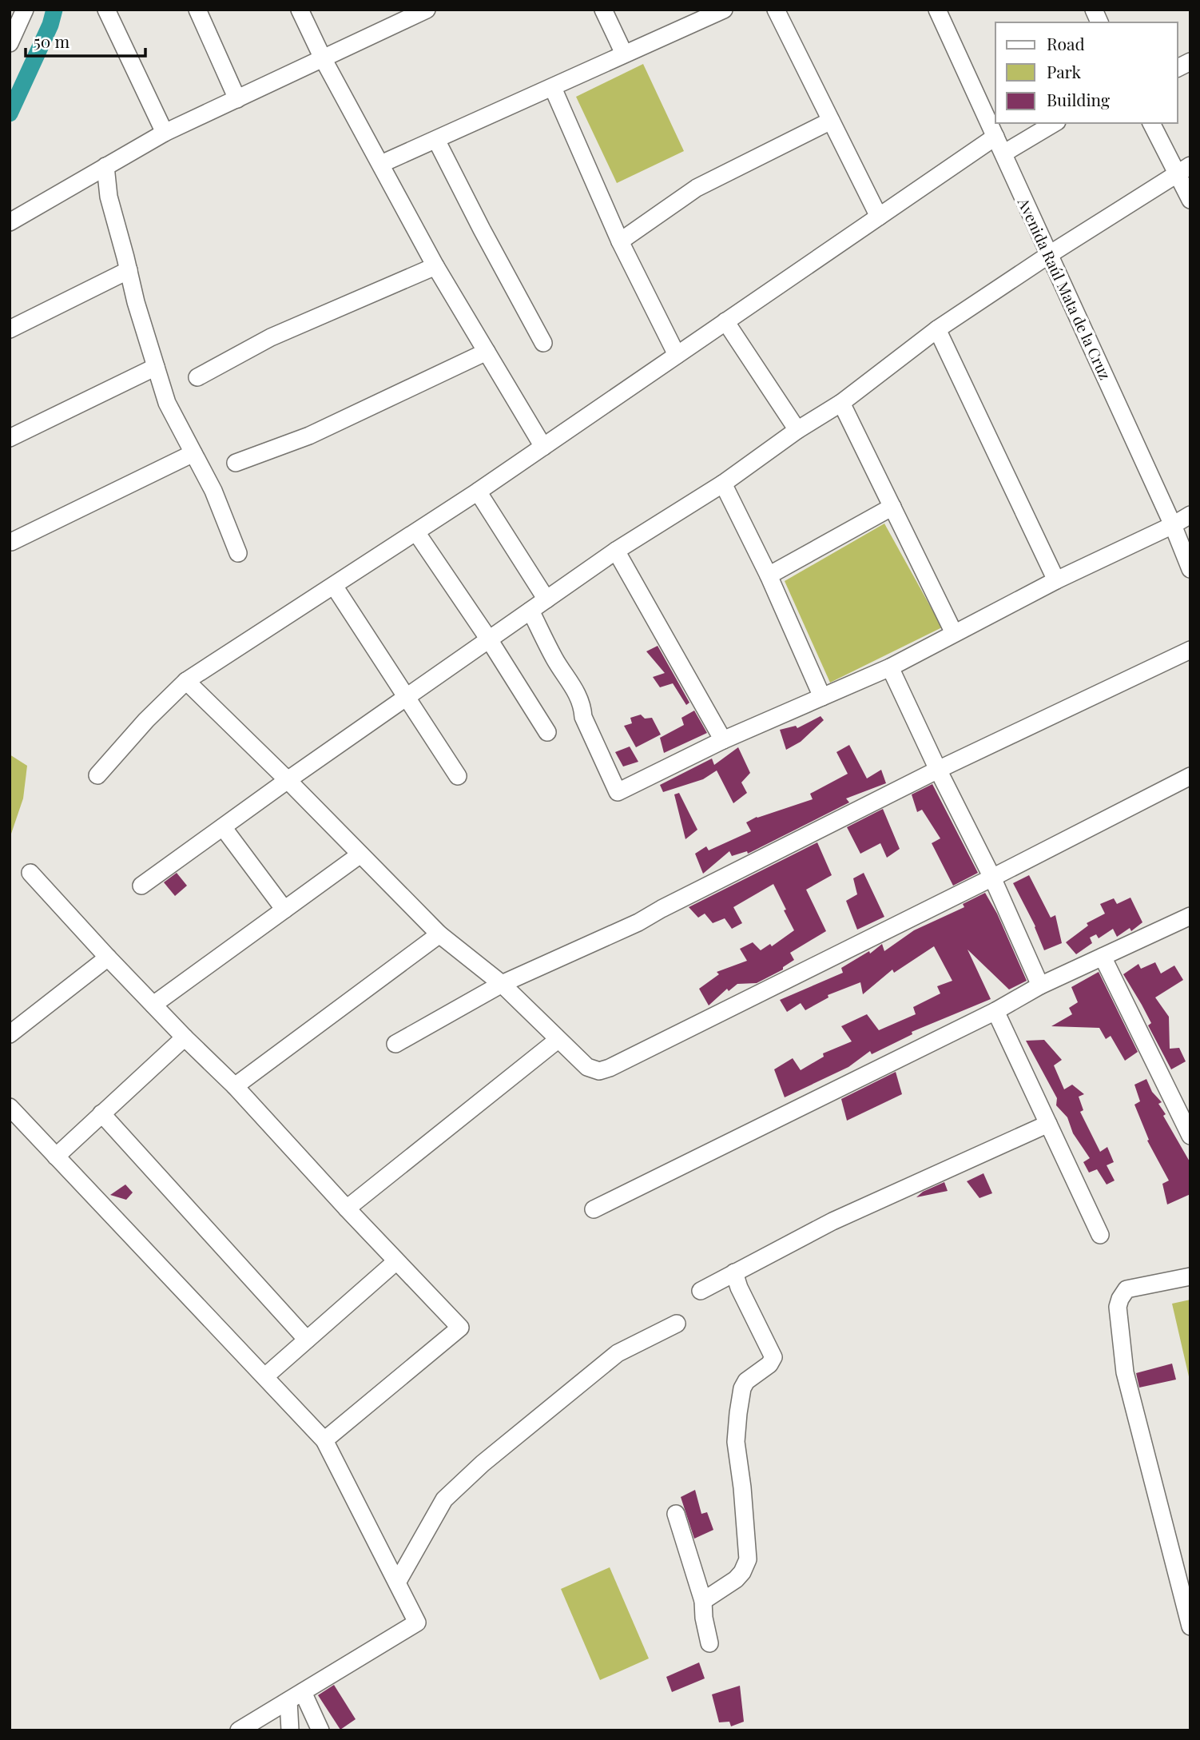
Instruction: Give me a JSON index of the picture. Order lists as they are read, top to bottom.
{
  "streets": {
    "street": ["Avenida Raúl Mata de la Cruz"]
  },
  "legend": ["Road", "Park", "Building"],
  "scale_bar": "50 m"
}
